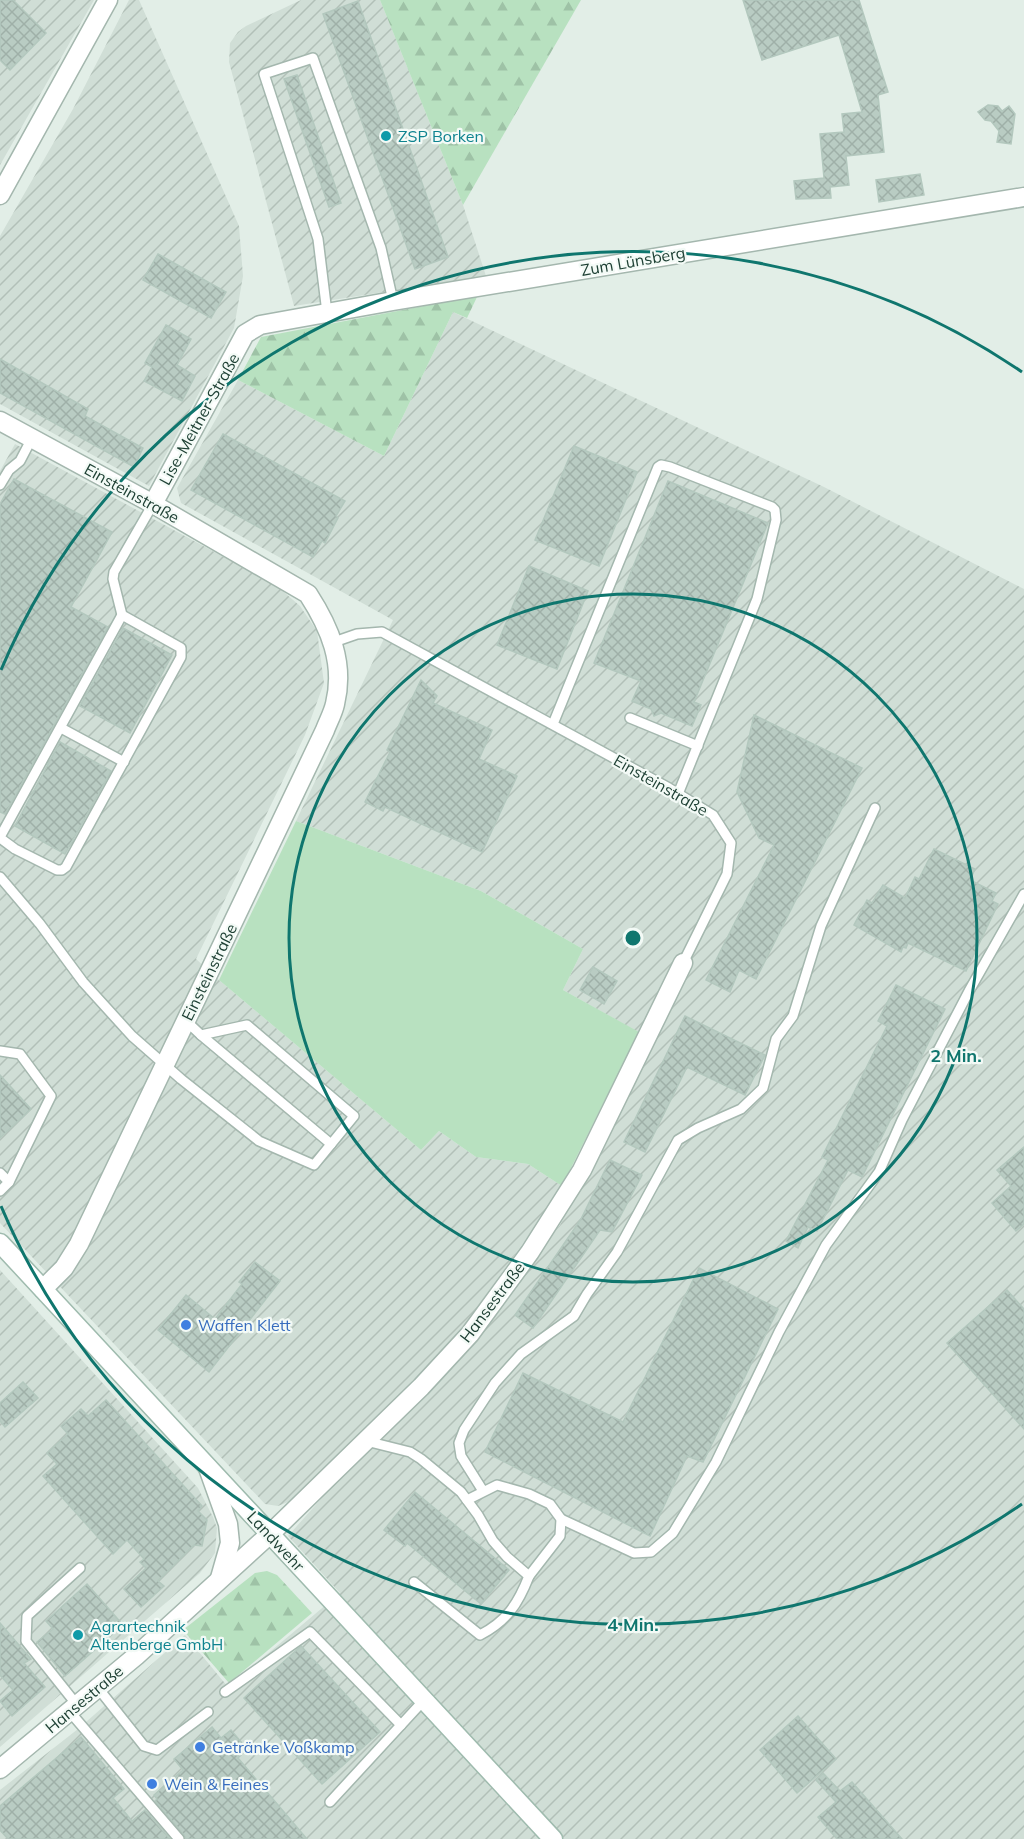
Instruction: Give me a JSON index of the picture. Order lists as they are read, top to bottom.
{
  "streets": {
    "street": [
      "Zum Lünsberg",
      "Lise-Meitner-Straße",
      "Einsteinstraße",
      "Hansestraße",
      "Landwehr"
    ]
  },
  "crossings": [
    ["Zum Lünsberg", "Lise-Meitner-Straße"],
    ["Lise-Meitner-Straße", "Einsteinstraße"],
    ["Einsteinstraße", "Hansestraße"],
    ["Einsteinstraße", "Landwehr"],
    ["Hansestraße", "Landwehr"]
  ],
  "places": [
    "ZSP Borken",
    "Waffen Klett",
    "Agrartechnik Altenberge GmbH",
    "Getränke Voßkamp",
    "Wein & Feines"
  ],
  "rings": ["2 Min.", "4 Min."]
}
